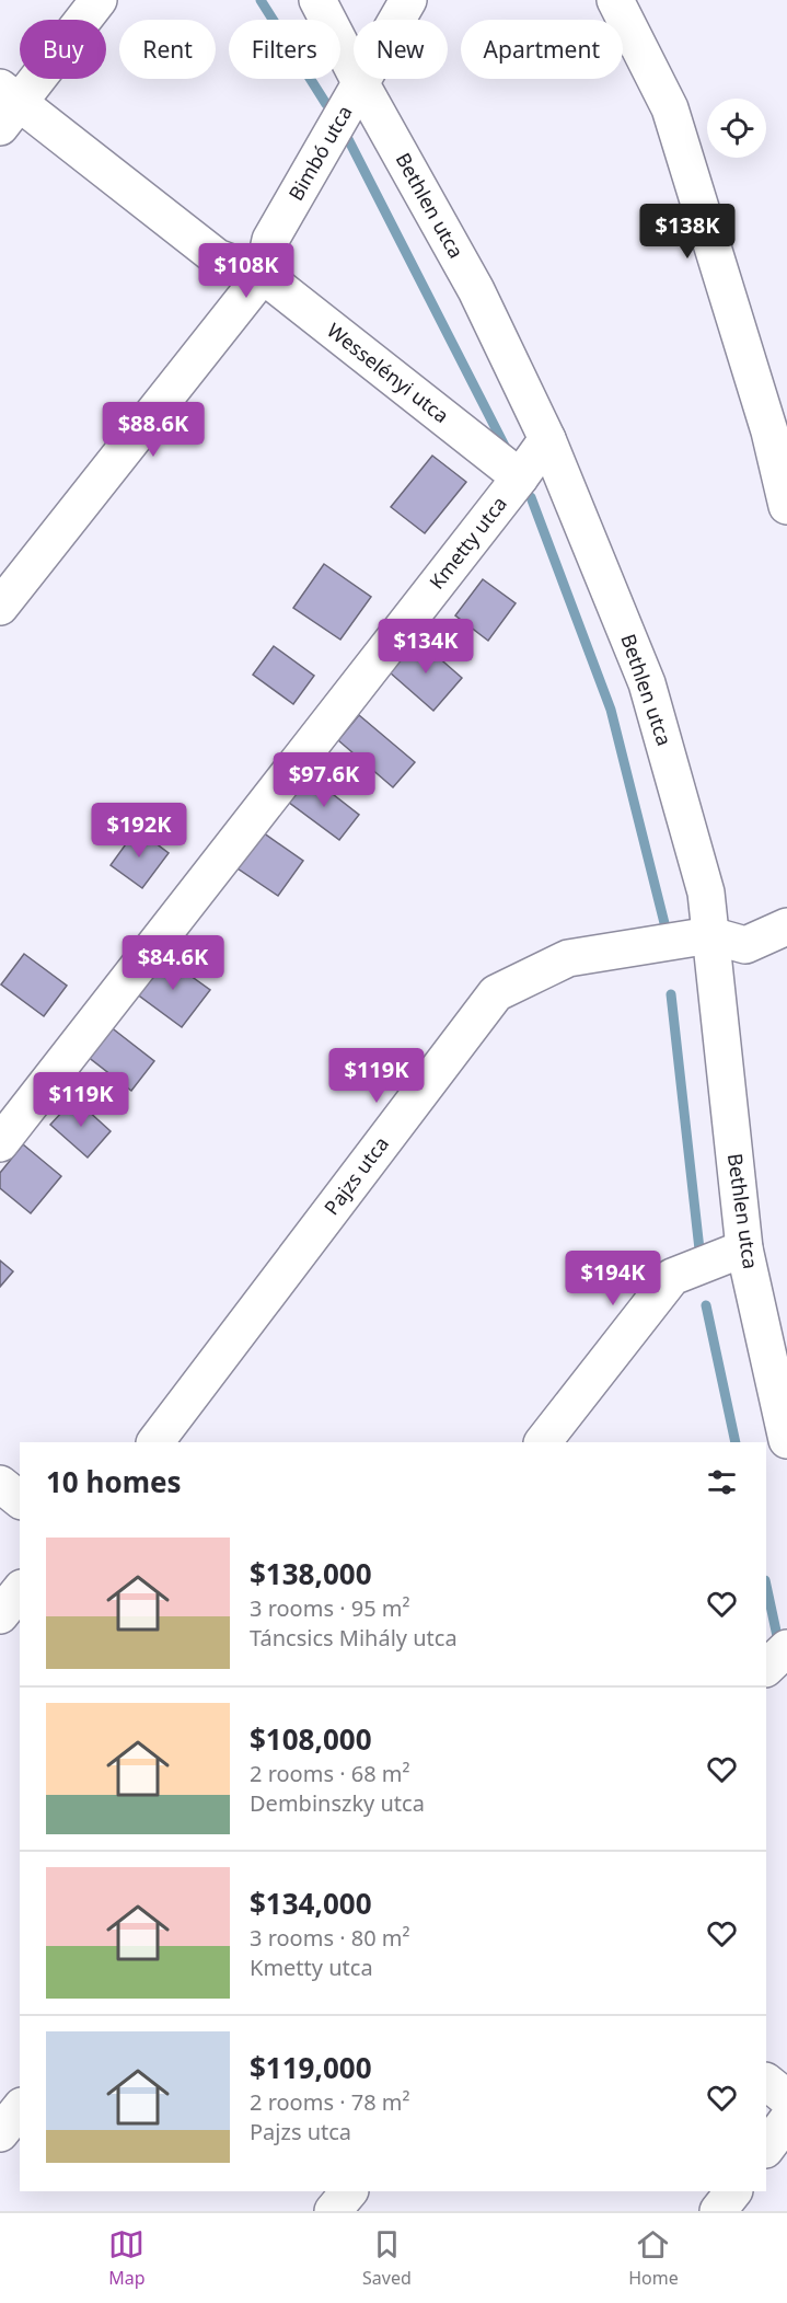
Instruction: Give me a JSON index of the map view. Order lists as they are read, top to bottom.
{
  "streets": {
    "street": [
      "Bimbó utca",
      "Bethlen utca",
      "Wesselényi utca",
      "Kmetty utca",
      "Pajzs utca"
    ]
  },
  "crossings": [
    ["Bimbó utca", "Bethlen utca"],
    ["Bimbó utca", "Wesselényi utca"],
    ["Bethlen utca", "Kmetty utca"],
    ["Bethlen utca", "Pajzs utca"],
    ["Wesselényi utca", "Kmetty utca"]
  ],
  "page": {
    "chip": [
      "Buy",
      "Rent",
      "Filters",
      "New",
      "Apartment"
    ],
    "price": [
      "$138K",
      "$108K",
      "$88.6K",
      "$134K",
      "$97.6K",
      "$192K",
      "$84.6K",
      "$119K",
      "$119K",
      "$194K"
    ],
    "heading": "10 homes",
    "list": [
      {
        "name": "$138,000",
        "note": "3 rooms · 95 m² · Táncsics Mihály utca"
      },
      {
        "name": "$108,000",
        "note": "2 rooms · 68 m² · Dembinszky utca"
      },
      {
        "name": "$134,000",
        "note": "3 rooms · 80 m² · Kmetty utca"
      },
      {
        "name": "$119,000",
        "note": "2 rooms · 78 m² · Pajzs utca"
      }
    ],
    "tabs": ["Map", "Saved", "Home"]
  }
}
